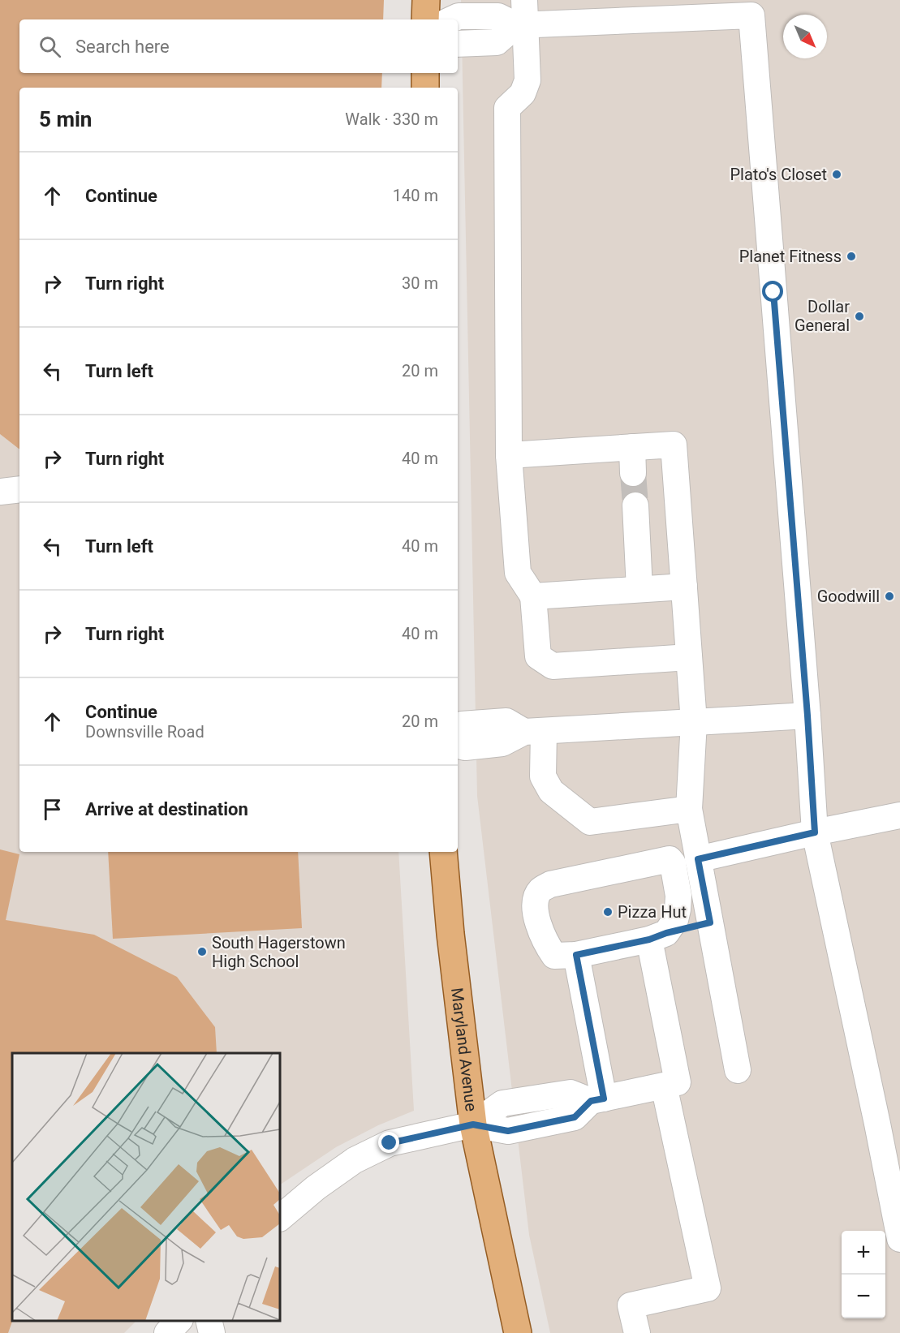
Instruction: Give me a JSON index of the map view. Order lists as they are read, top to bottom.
{
  "streets": {
    "main road": ["Maryland Avenue"]
  },
  "places": [
    "Plato's Closet",
    "Planet Fitness",
    "Dollar General",
    "Goodwill",
    "Pizza Hut",
    "South Hagerstown High School"
  ],
  "north": "bottom right",
  "page": {
    "search": "Search here",
    "heading": ["5 min", "Walk · 330 m"],
    "list": [
      ["Continue", "140 m"],
      ["Turn right", "30 m"],
      ["Turn left", "20 m"],
      ["Turn right", "40 m"],
      ["Turn left", "40 m"],
      ["Turn right", "40 m"],
      ["Continue", "Downsville Road", "20 m"],
      "Arrive at destination"
    ],
    "map_buttons": ["+", "−"]
  }
}
